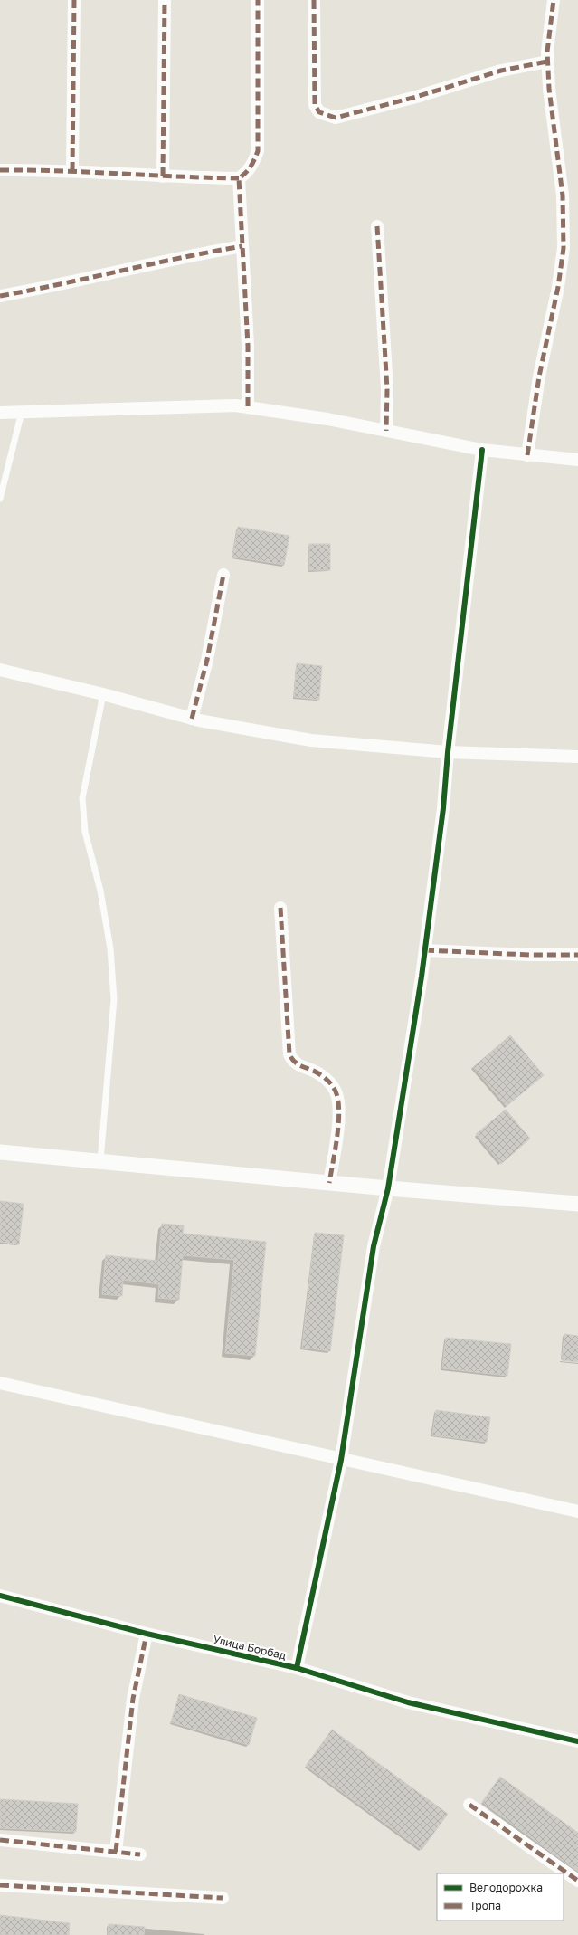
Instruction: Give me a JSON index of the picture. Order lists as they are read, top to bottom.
{
  "streets": {
    "street": ["Улица Борбад"]
  },
  "legend": ["Велодорожка", "Тропа"]
}
